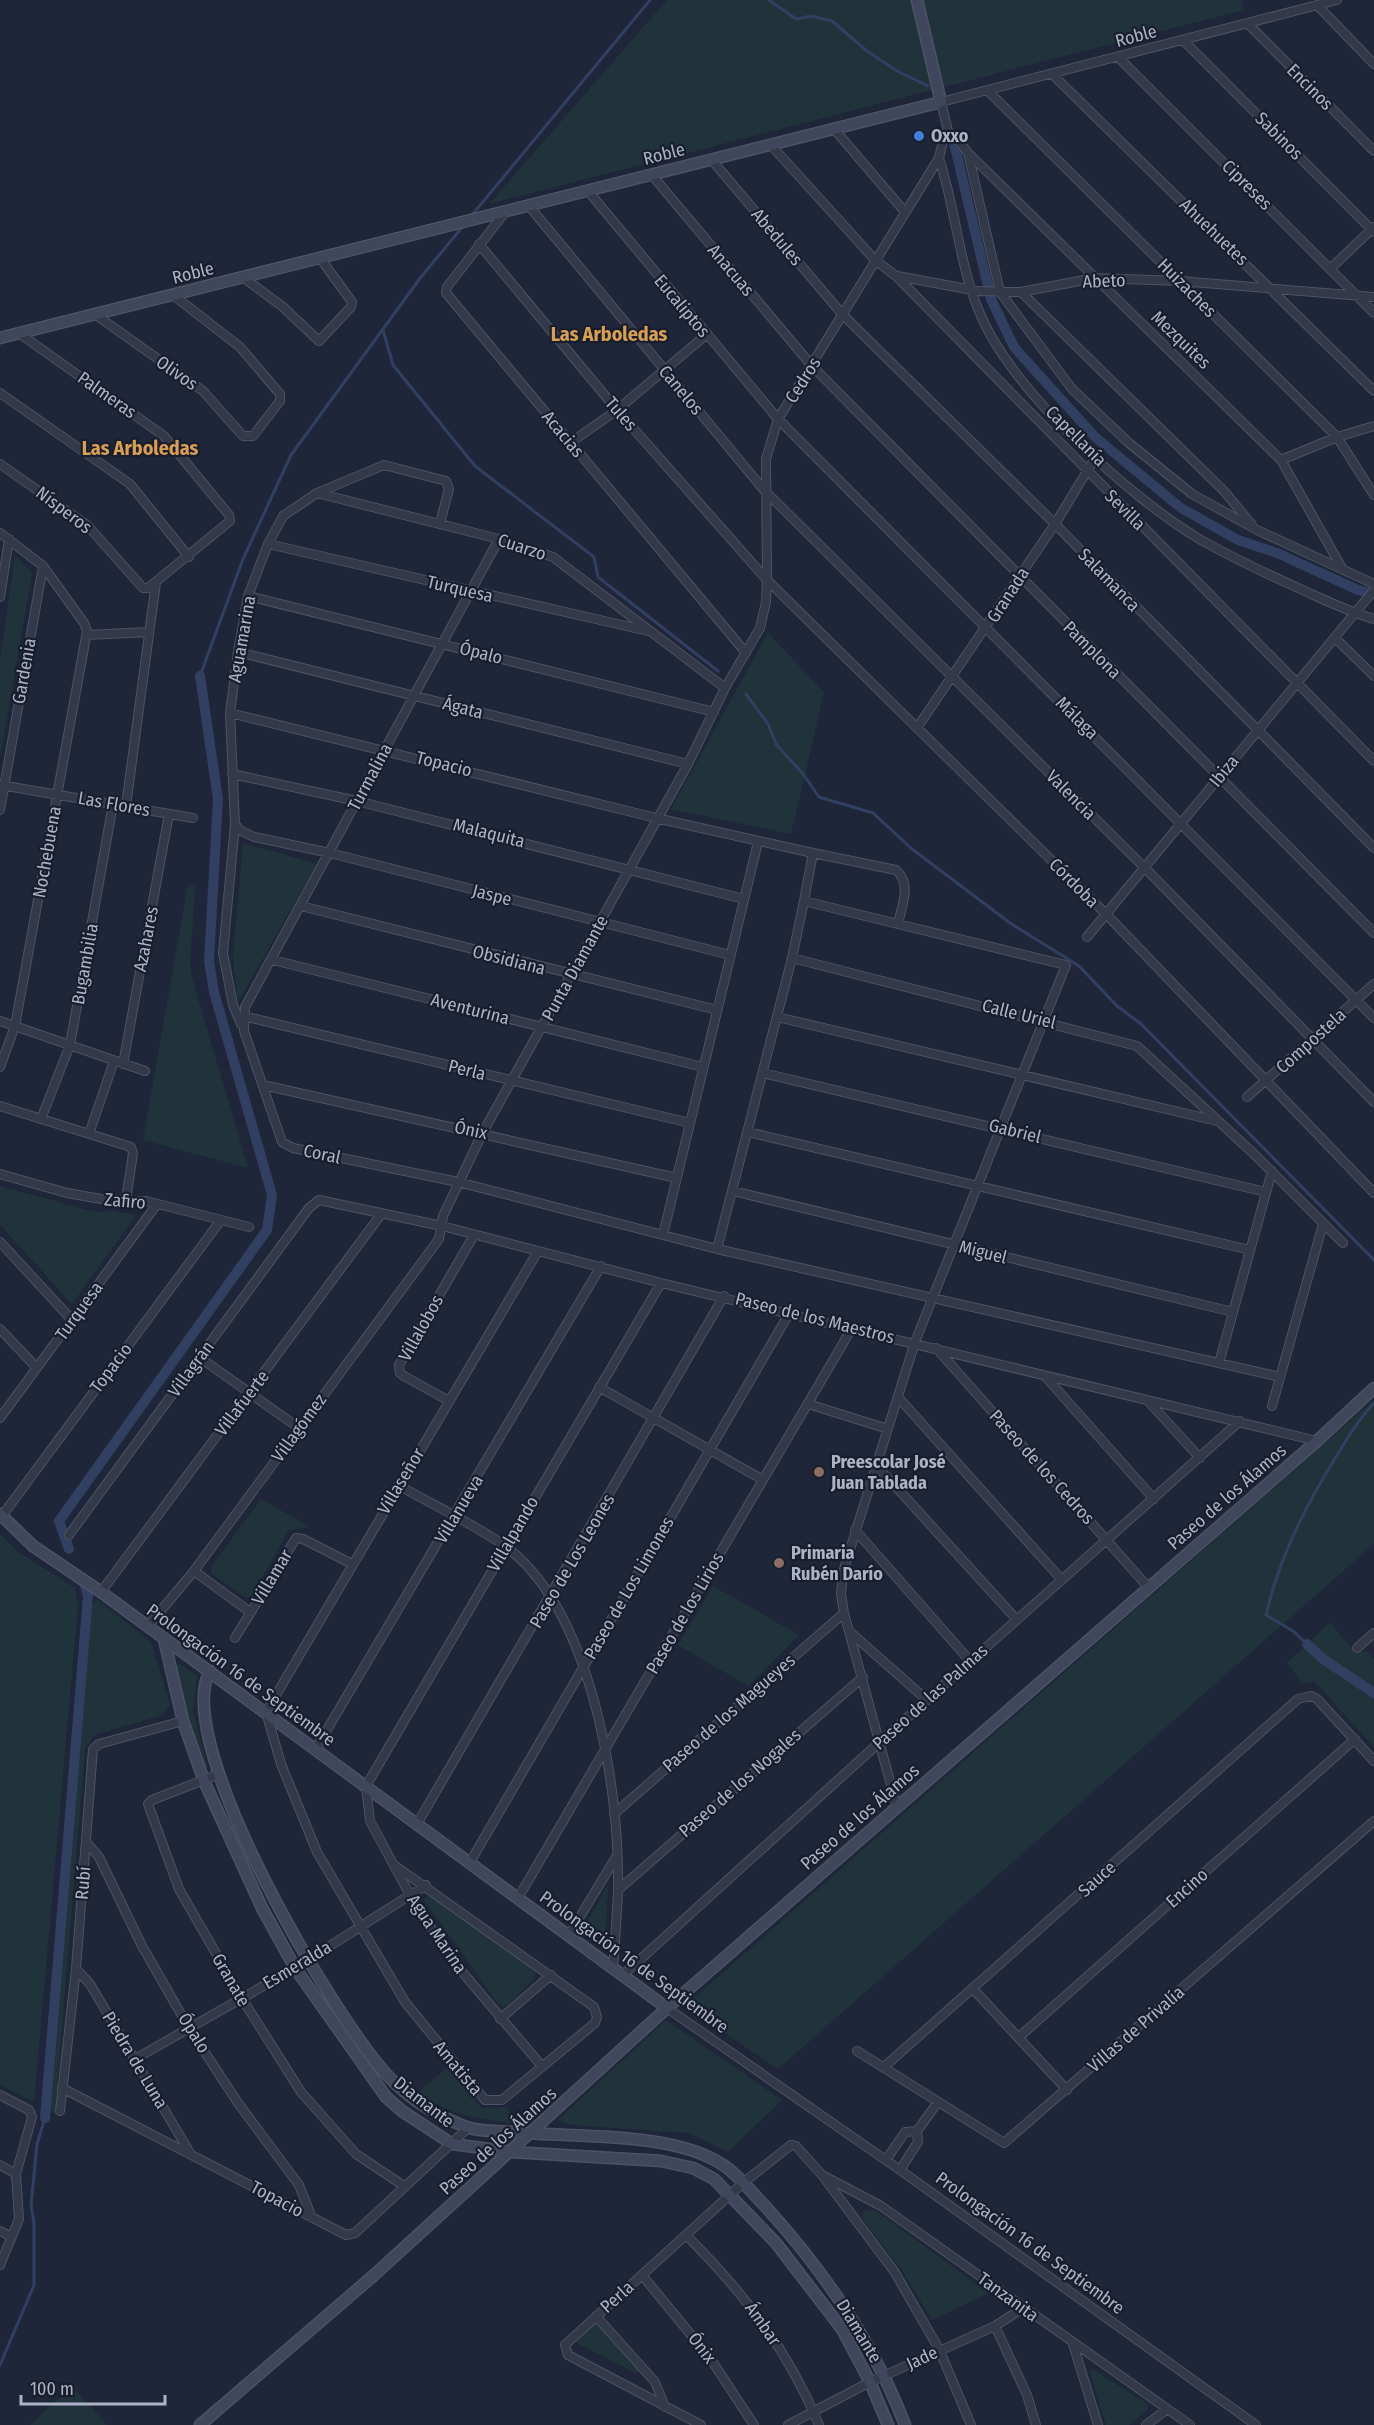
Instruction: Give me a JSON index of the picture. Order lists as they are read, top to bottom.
{
  "streets": {
    "street": [
      "Roble",
      "Encinos",
      "Sabinos",
      "Cipreses",
      "Ahuehuetes",
      "Abedules",
      "Anacuas",
      "Abeto",
      "Huizaches",
      "Eucaliptos",
      "Mezquites",
      "Olivos",
      "Cedros",
      "Canelos",
      "Palmeras",
      "Tules",
      "Acacias",
      "Capellanía",
      "Nísperos",
      "Sevilla",
      "Cuarzo",
      "Salamanca",
      "Turquesa",
      "Granada",
      "Aguamarina",
      "Pamplona",
      "Ópalo",
      "Gardenia",
      "Ágata",
      "Málaga",
      "Topacio",
      "Ibiza",
      "Turmalina",
      "Valencia",
      "Las Flores",
      "Malaquita",
      "Nochebuena",
      "Córdoba",
      "Jaspe",
      "Azahares",
      "Obsidiana",
      "Bugambilia",
      "Punta Diamante",
      "Aventurina",
      "Calle Uriel",
      "Compostela",
      "Perla",
      "Ónix",
      "Gabriel",
      "Coral",
      "Zafiro",
      "Miguel",
      "Paseo de los Maestros",
      "Villalobos",
      "Villagrán",
      "Villafuerte",
      "Villagómez",
      "Paseo de los Cedros",
      "Villaseñor",
      "Paseo de los Álamos",
      "Villanueva",
      "Villalpando",
      "Paseo de Los Leones",
      "Villamar",
      "Paseo de Los Limones",
      "Paseo de los Lirios",
      "Prolongación 16 de Septiembre",
      "Paseo de las Palmas",
      "Paseo de los Magueyes",
      "Paseo de los Nogales",
      "Sauce",
      "Rubí",
      "Encino",
      "Agua Marina",
      "Esmeralda",
      "Granate",
      "Villas de Privalía",
      "Piedra de Luna",
      "Amatista",
      "Diamante",
      "Tanzanita",
      "Ámbar",
      "Jade"
    ]
  },
  "crossings": [
    ["Roble", "Encinos"],
    ["Roble", "Sabinos"],
    ["Roble", "Cipreses"],
    ["Roble", "Ahuehuetes"],
    ["Roble", "Abedules"],
    ["Roble", "Anacuas"],
    ["Roble", "Huizaches"],
    ["Roble", "Eucaliptos"],
    ["Roble", "Olivos"],
    ["Roble", "Canelos"],
    ["Roble", "Palmeras"],
    ["Roble", "Acacias"],
    ["Roble", "Sevilla"],
    ["Cipreses", "Abeto"],
    ["Ahuehuetes", "Abeto"],
    ["Abedules", "Cedros"],
    ["Abedules", "Salamanca"],
    ["Anacuas", "Cedros"],
    ["Anacuas", "Pamplona"],
    ["Abeto", "Huizaches"],
    ["Abeto", "Mezquites"],
    ["Abeto", "Capellanía"],
    ["Abeto", "Sevilla"],
    ["Eucaliptos", "Cedros"],
    ["Eucaliptos", "Málaga"],
    ["Mezquites", "Cedros"],
    ["Mezquites", "Capellanía"],
    ["Cedros", "Canelos"],
    ["Cedros", "Tules"],
    ["Cedros", "Acacias"],
    ["Cedros", "Capellanía"],
    ["Cedros", "Sevilla"],
    ["Cedros", "Cuarzo"],
    ["Cedros", "Salamanca"],
    ["Cedros", "Pamplona"],
    ["Cedros", "Málaga"],
    ["Cedros", "Valencia"],
    ["Cedros", "Córdoba"],
    ["Cedros", "Punta Diamante"],
    ["Canelos", "Valencia"],
    ["Tules", "Acacias"],
    ["Tules", "Córdoba"],
    ["Capellanía", "Granada"],
    ["Capellanía", "Ibiza"],
    ["Sevilla", "Granada"],
    ["Sevilla", "Ibiza"],
    ["Cuarzo", "Turquesa"],
    ["Cuarzo", "Aguamarina"],
    ["Cuarzo", "Turmalina"],
    ["Cuarzo", "Punta Diamante"],
    ["Salamanca", "Granada"],
    ["Salamanca", "Ibiza"],
    ["Turquesa", "Aguamarina"],
    ["Turquesa", "Turmalina"],
    ["Turquesa", "Zafiro"],
    ["Granada", "Pamplona"],
    ["Granada", "Málaga"],
    ["Granada", "Valencia"],
    ["Granada", "Córdoba"],
    ["Aguamarina", "Ópalo"],
    ["Aguamarina", "Ágata"],
    ["Aguamarina", "Topacio"],
    ["Aguamarina", "Malaquita"],
    ["Aguamarina", "Jaspe"],
    ["Aguamarina", "Coral"],
    ["Pamplona", "Ibiza"],
    ["Ópalo", "Topacio"],
    ["Ópalo", "Turmalina"],
    ["Ópalo", "Punta Diamante"],
    ["Ópalo", "Rubí"],
    ["Ópalo", "Esmeralda"],
    ["Gardenia", "Las Flores"],
    ["Ágata", "Turmalina"],
    ["Ágata", "Punta Diamante"],
    ["Málaga", "Ibiza"],
    ["Málaga", "Compostela"],
    ["Topacio", "Turmalina"],
    ["Topacio", "Punta Diamante"],
    ["Topacio", "Zafiro"],
    ["Topacio", "Prolongación 16 de Septiembre"],
    ["Topacio", "Rubí"],
    ["Topacio", "Granate"],
    ["Topacio", "Piedra de Luna"],
    ["Topacio", "Diamante"],
    ["Ibiza", "Valencia"],
    ["Ibiza", "Córdoba"],
    ["Turmalina", "Malaquita"],
    ["Turmalina", "Jaspe"],
    ["Turmalina", "Obsidiana"],
    ["Turmalina", "Aventurina"],
    ["Turmalina", "Perla"],
    ["Turmalina", "Coral"],
    ["Valencia", "Compostela"],
    ["Las Flores", "Nochebuena"],
    ["Las Flores", "Azahares"],
    ["Las Flores", "Bugambilia"],
    ["Malaquita", "Punta Diamante"],
    ["Córdoba", "Compostela"],
    ["Jaspe", "Punta Diamante"],
    ["Obsidiana", "Punta Diamante"],
    ["Punta Diamante", "Aventurina"],
    ["Punta Diamante", "Perla"],
    ["Punta Diamante", "Ónix"],
    ["Punta Diamante", "Coral"],
    ["Punta Diamante", "Paseo de los Maestros"],
    ["Punta Diamante", "Villagómez"],
    ["Perla", "Ónix"],
    ["Perla", "Coral"],
    ["Perla", "Diamante"],
    ["Perla", "Tanzanita"],
    ["Perla", "Ámbar"],
    ["Ónix", "Coral"],
    ["Paseo de los Maestros", "Villalobos"],
    ["Paseo de los Maestros", "Villagrán"],
    ["Paseo de los Maestros", "Villafuerte"],
    ["Paseo de los Maestros", "Villagómez"],
    ["Paseo de los Maestros", "Paseo de los Cedros"],
    ["Paseo de los Maestros", "Villaseñor"],
    ["Paseo de los Maestros", "Paseo de los Álamos"],
    ["Paseo de los Maestros", "Villanueva"],
    ["Paseo de los Maestros", "Villalpando"],
    ["Paseo de los Maestros", "Paseo de Los Leones"],
    ["Paseo de los Maestros", "Paseo de Los Limones"],
    ["Paseo de los Maestros", "Paseo de los Lirios"],
    ["Paseo de los Maestros", "Paseo de las Palmas"],
    ["Villalobos", "Villaseñor"],
    ["Villafuerte", "Prolongación 16 de Septiembre"],
    ["Villagómez", "Prolongación 16 de Septiembre"],
    ["Paseo de los Cedros", "Paseo de los Álamos"],
    ["Paseo de los Cedros", "Paseo de las Palmas"],
    ["Villaseñor", "Villamar"],
    ["Villaseñor", "Prolongación 16 de Septiembre"],
    ["Villaseñor", "Amatista"],
    ["Paseo de los Álamos", "Prolongación 16 de Septiembre"],
    ["Paseo de los Álamos", "Diamante"],
    ["Villanueva", "Prolongación 16 de Septiembre"],
    ["Villalpando", "Prolongación 16 de Septiembre"],
    ["Villalpando", "Agua Marina"],
    ["Paseo de Los Leones", "Prolongación 16 de Septiembre"],
    ["Paseo de Los Limones", "Prolongación 16 de Septiembre"],
    ["Paseo de los Lirios", "Prolongación 16 de Septiembre"],
    ["Prolongación 16 de Septiembre", "Paseo de las Palmas"],
    ["Prolongación 16 de Septiembre", "Agua Marina"],
    ["Prolongación 16 de Septiembre", "Amatista"],
    ["Prolongación 16 de Septiembre", "Diamante"],
    ["Sauce", "Encino"],
    ["Sauce", "Villas de Privalía"],
    ["Rubí", "Piedra de Luna"],
    ["Rubí", "Diamante"],
    ["Agua Marina", "Esmeralda"],
    ["Agua Marina", "Amatista"],
    ["Esmeralda", "Granate"],
    ["Esmeralda", "Piedra de Luna"],
    ["Esmeralda", "Amatista"],
    ["Esmeralda", "Diamante"],
    ["Granate", "Diamante"],
    ["Diamante", "Jade"],
    ["Tanzanita", "Jade"],
    ["Ámbar", "Jade"]
  ],
  "districts": ["Las Arboledas", "Las Arboledas"],
  "places": ["Oxxo", "Preescolar José Juan Tablada", "Primaria Rubén Darío"],
  "scale_bar": "100 m"
}
